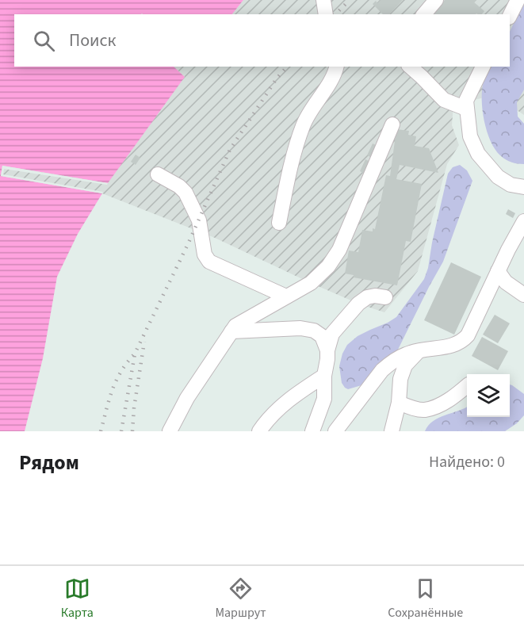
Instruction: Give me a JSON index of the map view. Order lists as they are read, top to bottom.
{
  "page": {
    "search": "Поиск",
    "heading": ["Рядом", "Найдено: 0"],
    "nav": ["Карта", "Маршрут", "Сохранённые"]
  }
}
